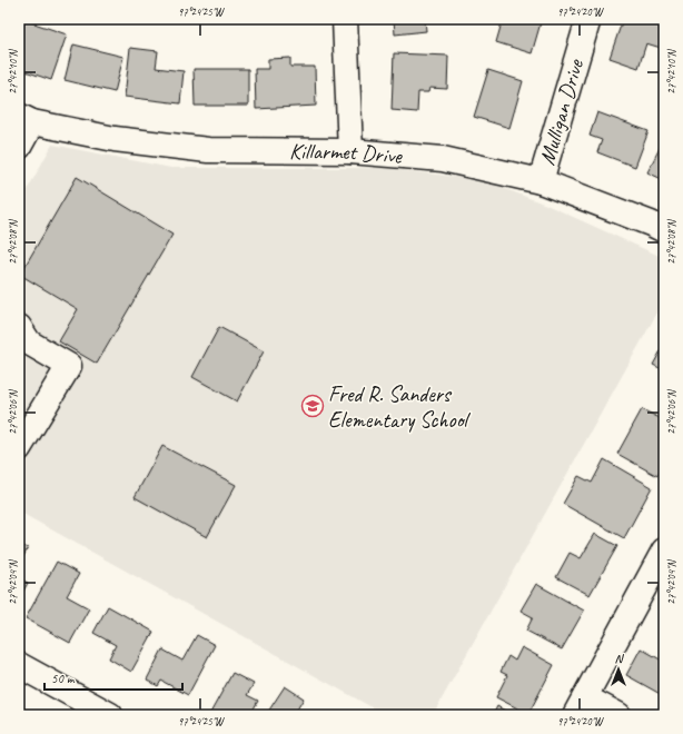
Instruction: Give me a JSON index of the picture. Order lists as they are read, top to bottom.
{
  "streets": {
    "street": ["Mulligan Drive", "Killarmet Drive"]
  },
  "crossings": [
    ["Mulligan Drive", "Killarmet Drive"]
  ],
  "places": {
    "school or university": ["Fred R. Sanders Elementary School"]
  },
  "scale_bar": "50 m",
  "north": "top",
  "coordinates": [
    "97°24'25\"W",
    "97°24'20\"W",
    "27°42'10\"N",
    "27°42'08\"N",
    "27°42'06\"N",
    "27°42'04\"N"
  ]
}
